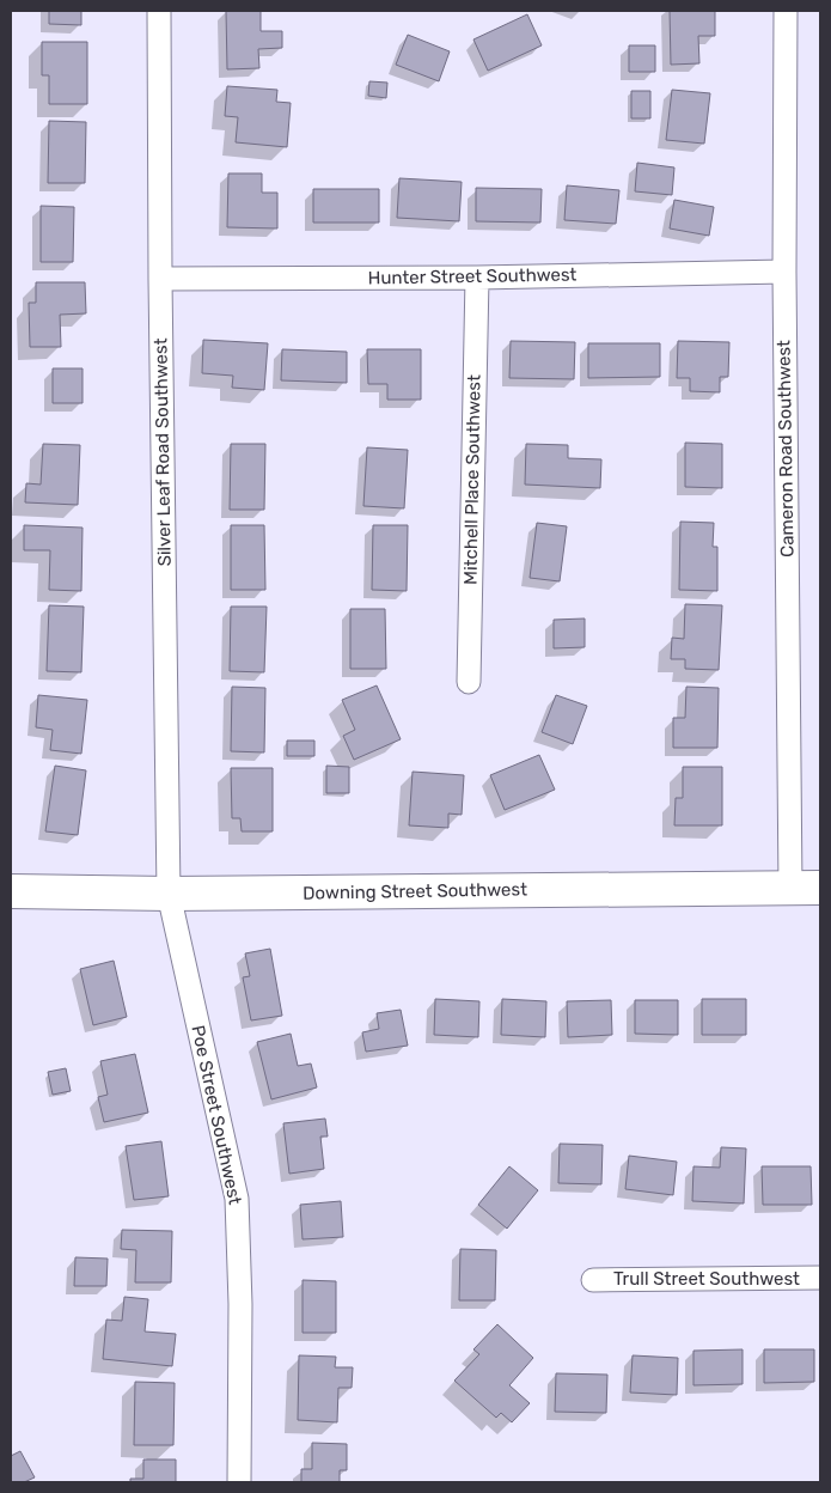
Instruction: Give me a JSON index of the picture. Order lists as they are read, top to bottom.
{
  "streets": {
    "street": [
      "Hunter Street Southwest",
      "Cameron Road Southwest",
      "Silver Leaf Road Southwest",
      "Mitchell Place Southwest",
      "Downing Street Southwest",
      "Poe Street Southwest",
      "Trull Street Southwest"
    ]
  },
  "crossings": [
    ["Hunter Street Southwest", "Cameron Road Southwest"],
    ["Hunter Street Southwest", "Silver Leaf Road Southwest"],
    ["Hunter Street Southwest", "Mitchell Place Southwest"],
    ["Cameron Road Southwest", "Downing Street Southwest"],
    ["Silver Leaf Road Southwest", "Downing Street Southwest"],
    ["Silver Leaf Road Southwest", "Poe Street Southwest"],
    ["Downing Street Southwest", "Poe Street Southwest"]
  ]
}
